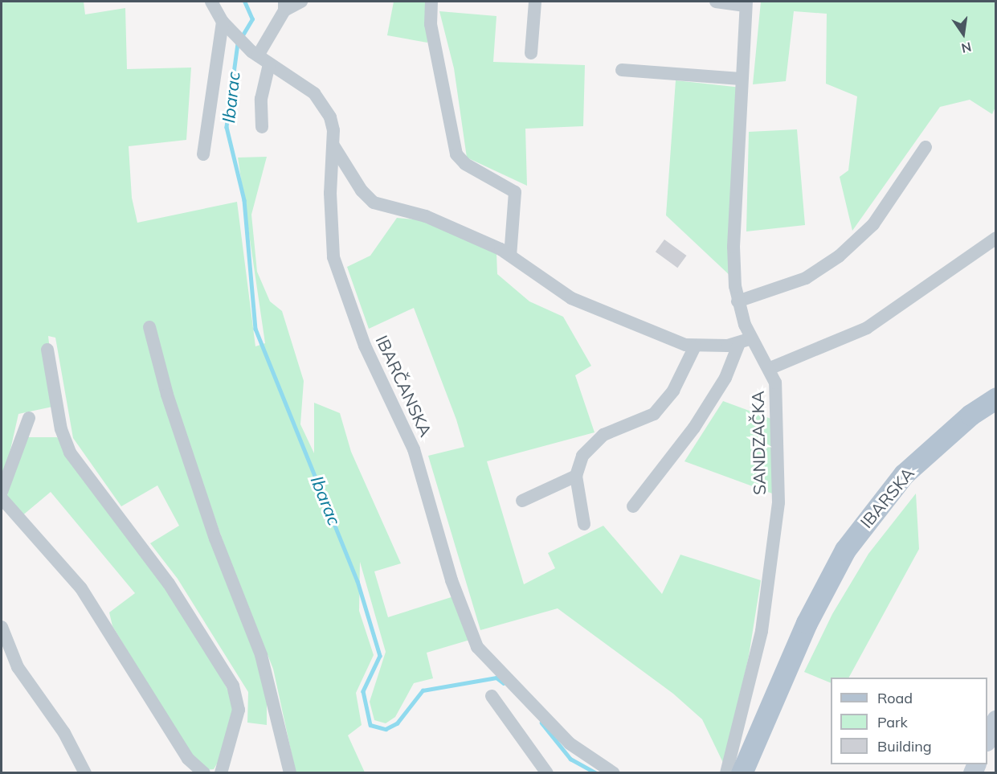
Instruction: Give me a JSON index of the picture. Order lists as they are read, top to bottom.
{
  "streets": {
    "main road": ["IBARSKA"],
    "street": ["IBARČANSKA", "SANDZAČKA"]
  },
  "water": ["Ibarac"],
  "legend": ["Road", "Park", "Building"],
  "north": "bottom"
}
